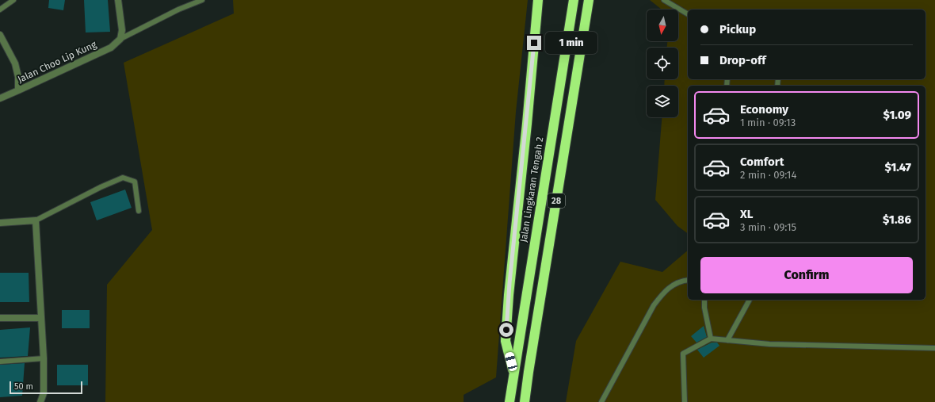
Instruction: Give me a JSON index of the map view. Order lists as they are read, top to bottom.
{
  "streets": {
    "highway": ["Jalan Lingkaran Tengah 2", "28"],
    "street": ["Jalan Choo Lip Kung"]
  },
  "scale_bar": "50 m",
  "north": "bottom",
  "page": {
    "banner": ["Pickup", "Drop-off"],
    "bubble": "1 min",
    "list": [
      {
        "name": "Economy",
        "note": "1 min · 09:13",
        "value": "$1.09"
      },
      {
        "name": "Comfort",
        "note": "2 min · 09:14",
        "value": "$1.47"
      },
      {
        "name": "XL",
        "note": "3 min · 09:15",
        "value": "$1.86"
      }
    ],
    "buttons": "Confirm",
    "scale": "50 m"
  }
}
